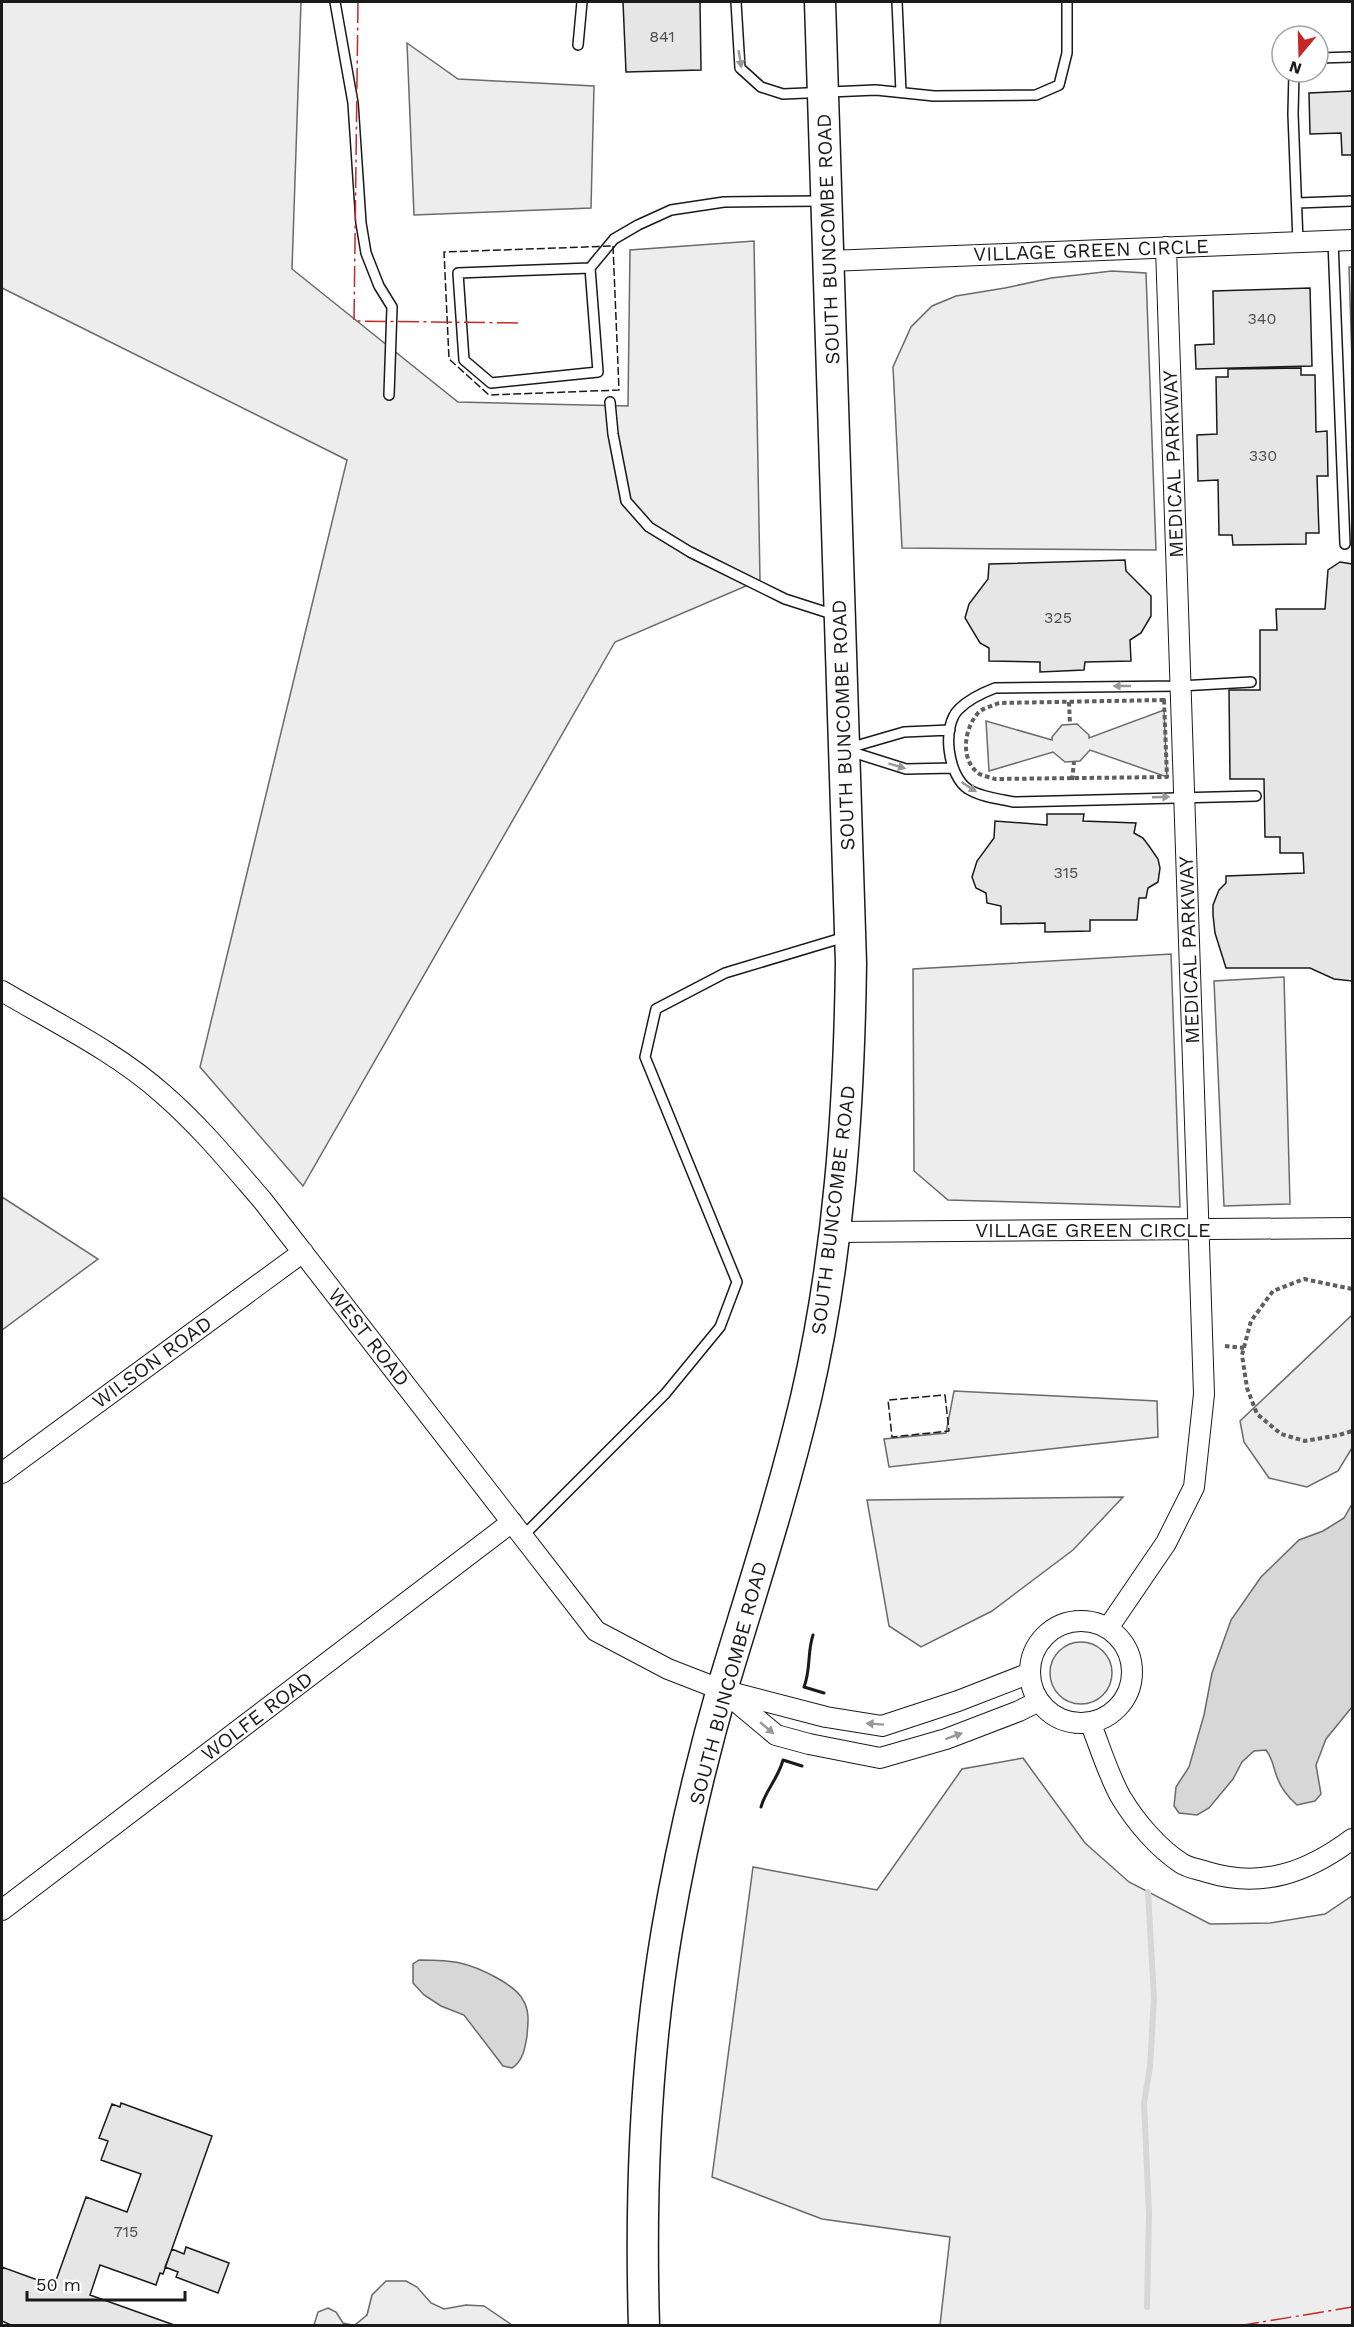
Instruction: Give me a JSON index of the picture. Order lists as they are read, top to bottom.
{
  "streets": {
    "main road": ["SOUTH BUNCOMBE ROAD"],
    "street": [
      "VILLAGE GREEN CIRCLE",
      "MEDICAL PARKWAY",
      "WEST ROAD",
      "WILSON ROAD",
      "WOLFE ROAD"
    ]
  },
  "crossings": [
    ["SOUTH BUNCOMBE ROAD", "VILLAGE GREEN CIRCLE"],
    ["SOUTH BUNCOMBE ROAD", "WEST ROAD"],
    ["VILLAGE GREEN CIRCLE", "MEDICAL PARKWAY"],
    ["WEST ROAD", "WILSON ROAD"],
    ["WEST ROAD", "WOLFE ROAD"]
  ],
  "house_numbers": [
    "841",
    "340",
    "330",
    "325",
    "315",
    "715"
  ],
  "scale_bar": "50 m",
  "north": "bottom"
}
